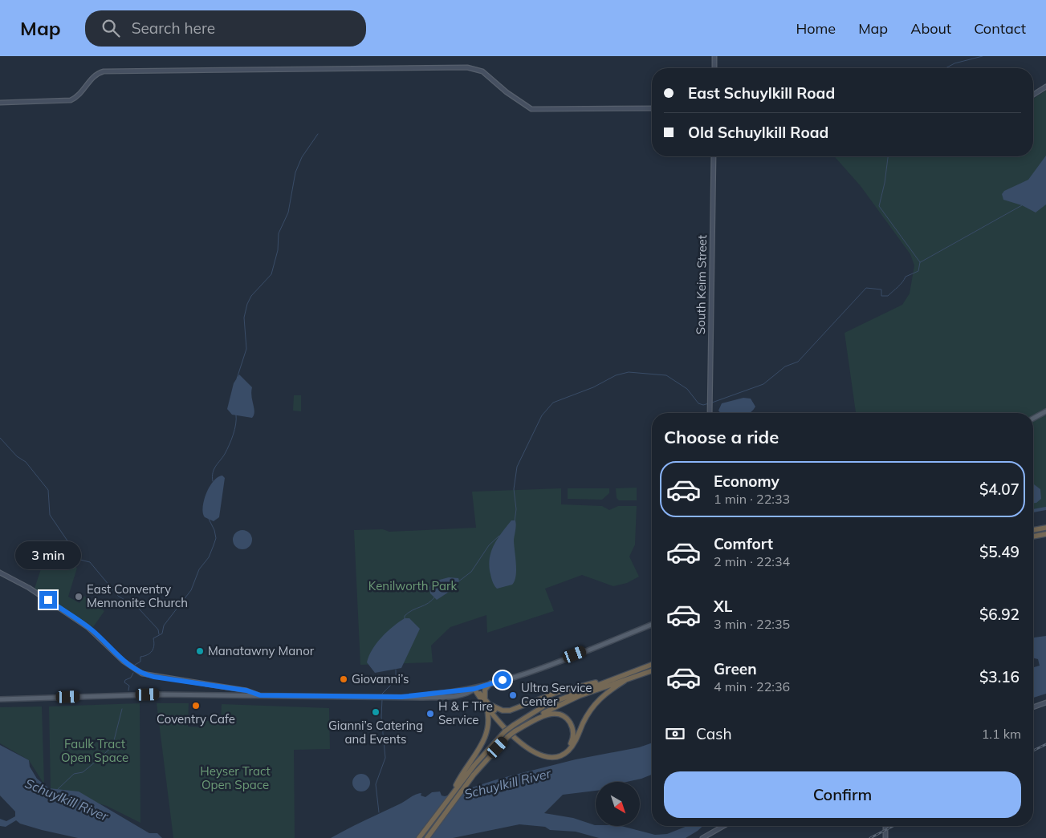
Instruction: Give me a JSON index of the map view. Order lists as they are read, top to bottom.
{
  "streets": {
    "street": ["South Keim Street"]
  },
  "water": ["Schuylkill River"],
  "parks": ["Kenilworth Park", "Faulk Tract Open Space", "Heyser Tract Open Space"],
  "places": [
    "East Conventry Mennonite Church",
    "Manatawny Manor",
    "Giovanni’s",
    "Ultra Service Center",
    "Coventry Cafe",
    "Gianni’s Catering and Events",
    "H & F Tire Service"
  ],
  "north": "bottom right",
  "page": {
    "header": "Map",
    "search": "Search here",
    "nav": [
      "Home",
      "Map",
      "About",
      "Contact"
    ],
    "banner": ["East Schuylkill Road", "Old Schuylkill Road"],
    "heading": "Choose a ride",
    "list": [
      {
        "name": "Economy",
        "note": "1 min · 22:33",
        "value": "$4.07"
      },
      {
        "name": "Comfort",
        "note": "2 min · 22:34",
        "value": "$5.49"
      },
      {
        "name": "XL",
        "note": "3 min · 22:35",
        "value": "$6.92"
      },
      {
        "name": "Green",
        "note": "4 min · 22:36",
        "value": "$3.16"
      }
    ],
    "bubble": "3 min",
    "pay": ["Cash", "1.1 km"],
    "buttons": "Confirm"
  }
}
